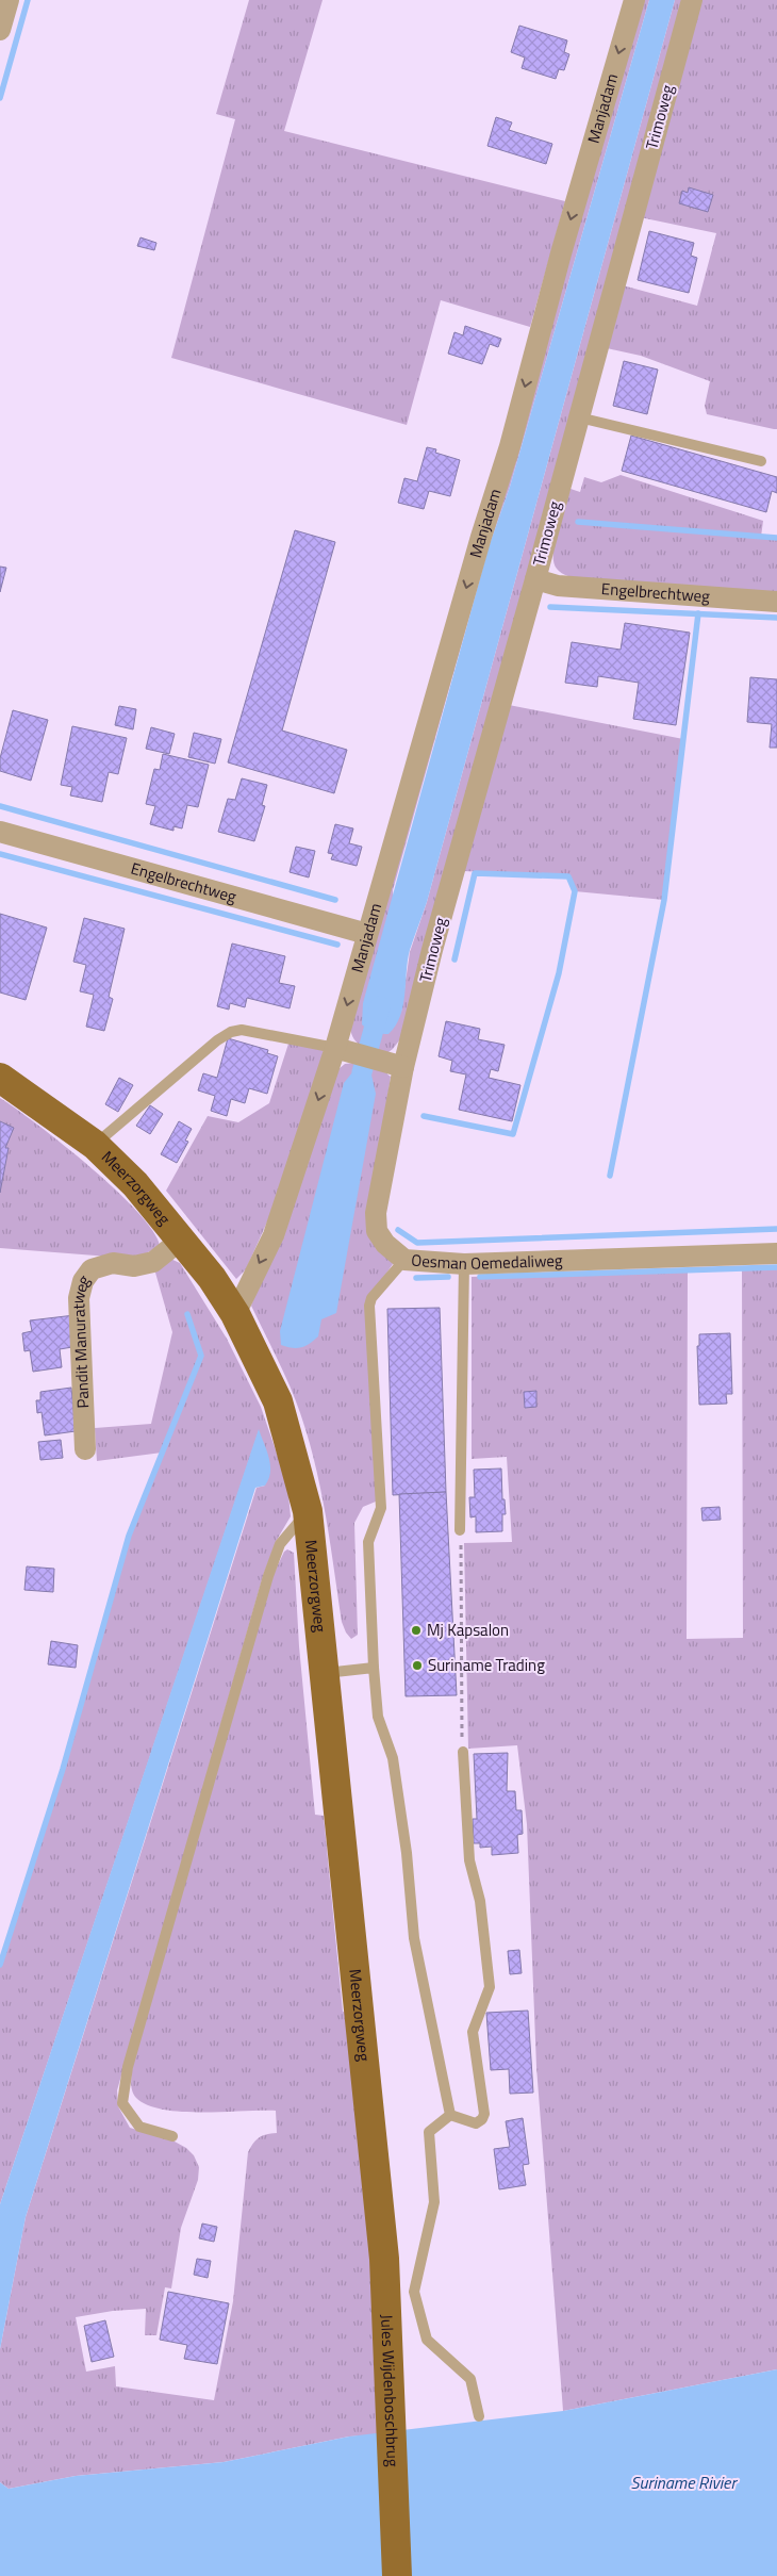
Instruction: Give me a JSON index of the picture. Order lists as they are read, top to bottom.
{
  "streets": {
    "main road": ["Meerzorgweg", "Jules Wijdenboschbrug"],
    "street": [
      "Manjadam",
      "Trimoweg",
      "Engelbrechtweg",
      "Oesman Oemedaliweg",
      "Pandit Manuratweg"
    ]
  },
  "crossings": [
    ["Manjadam", "Engelbrechtweg"],
    ["Manjadam", "Meerzorgweg"],
    ["Trimoweg", "Engelbrechtweg"],
    ["Trimoweg", "Oesman Oemedaliweg"],
    ["Meerzorgweg", "Pandit Manuratweg"],
    ["Meerzorgweg", "Jules Wijdenboschbrug"]
  ],
  "one_way": ["Manjadam"],
  "water": ["Suriname Rivier"],
  "places": ["Mj Kapsalon", "Suriname Trading"]
}
